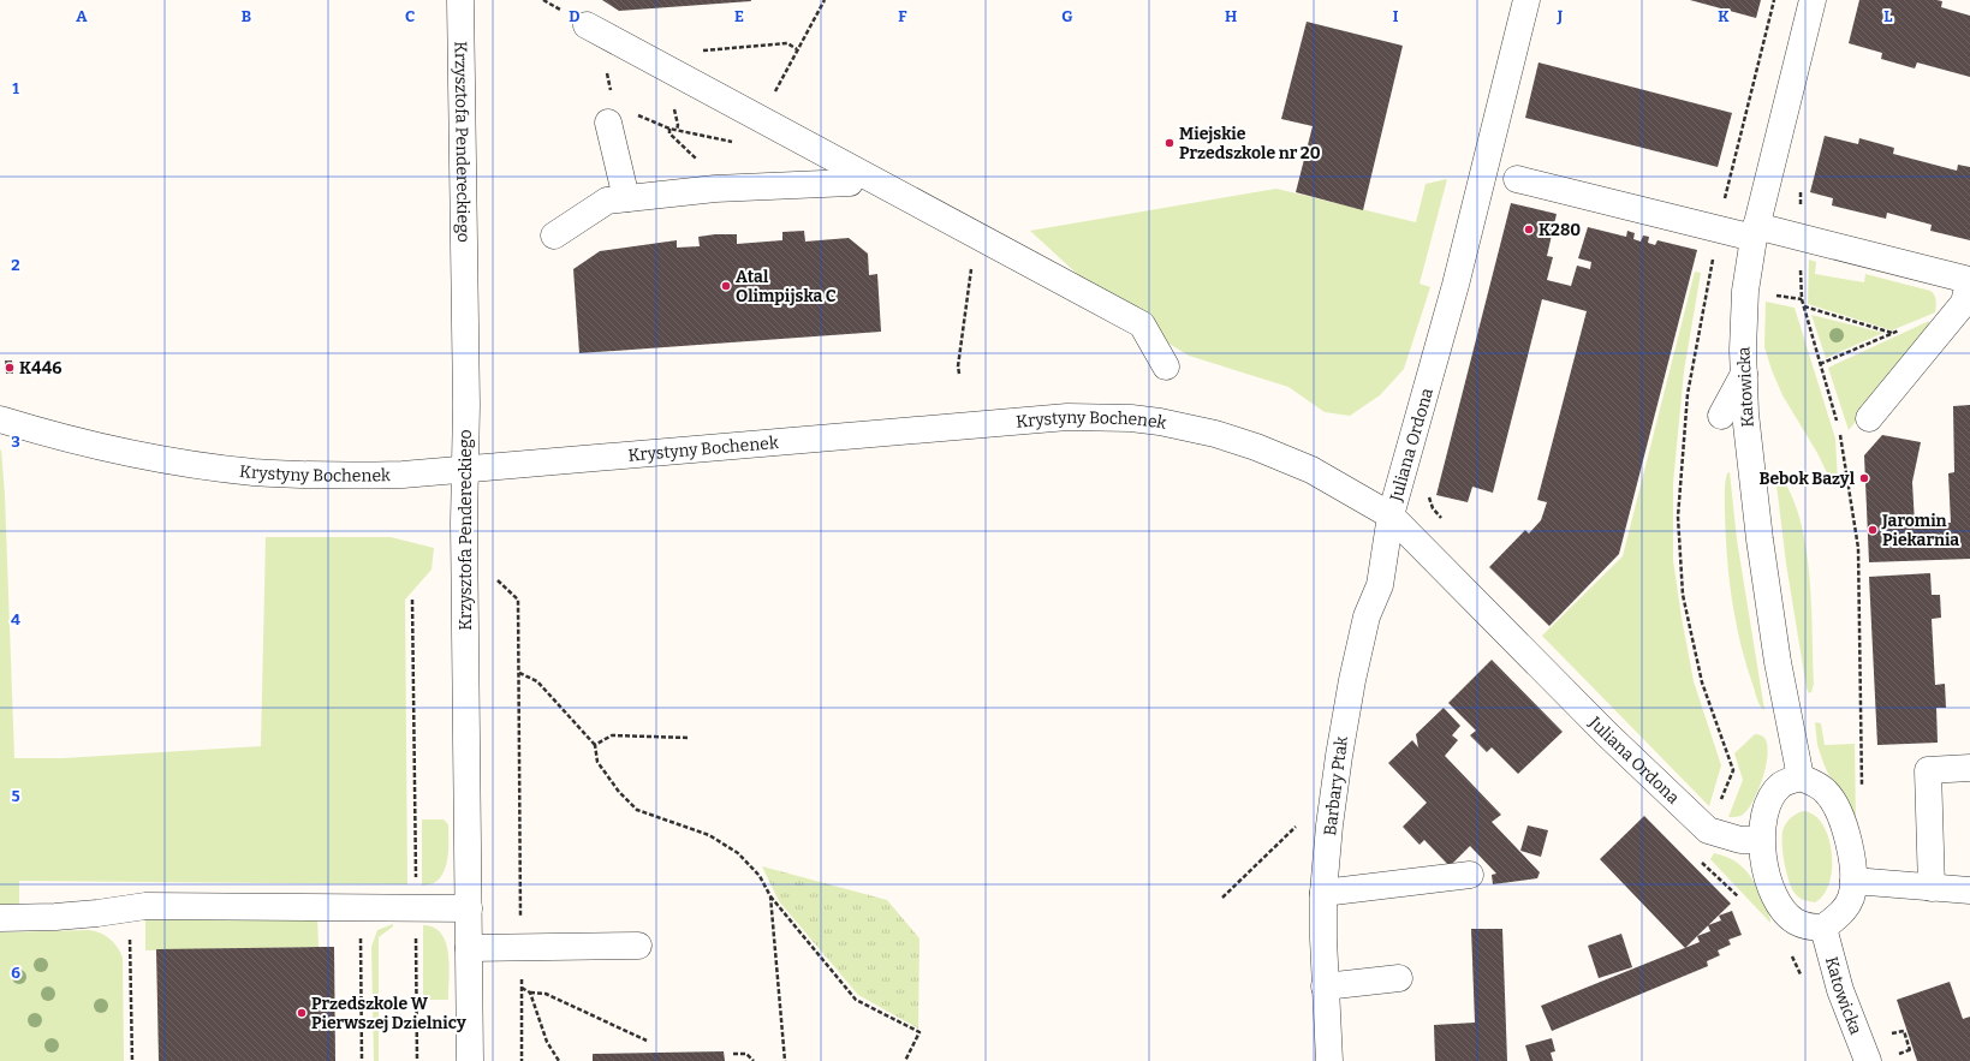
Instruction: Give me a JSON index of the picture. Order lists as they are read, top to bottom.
{
  "streets": {
    "street": [
      "Krzysztofa Pendereckiego",
      "Katowicka",
      "Krystyny Bochenek",
      "Juliana Ordona",
      "Barbary Ptak"
    ]
  },
  "crossings": [
    ["Krzysztofa Pendereckiego", "Krystyny Bochenek"],
    ["Katowicka", "Juliana Ordona"],
    ["Krystyny Bochenek", "Juliana Ordona"],
    ["Krystyny Bochenek", "Barbary Ptak"],
    ["Juliana Ordona", "Barbary Ptak"]
  ],
  "places": [
    "Miejskie Przedszkole nr 20",
    "K280",
    "Atal Olimpijska C",
    "K446",
    "Bebok Bazyl",
    "Jaromin Piekarnia",
    "Przedszkole W Pierwszej Dzielnicy"
  ],
  "grid": {
    "columns": [
      "A",
      "B",
      "C",
      "D",
      "E",
      "F",
      "G",
      "H",
      "I",
      "J",
      "K",
      "L"
    ],
    "rows": [
      "1",
      "2",
      "3",
      "4",
      "5",
      "6"
    ]
  }
}
